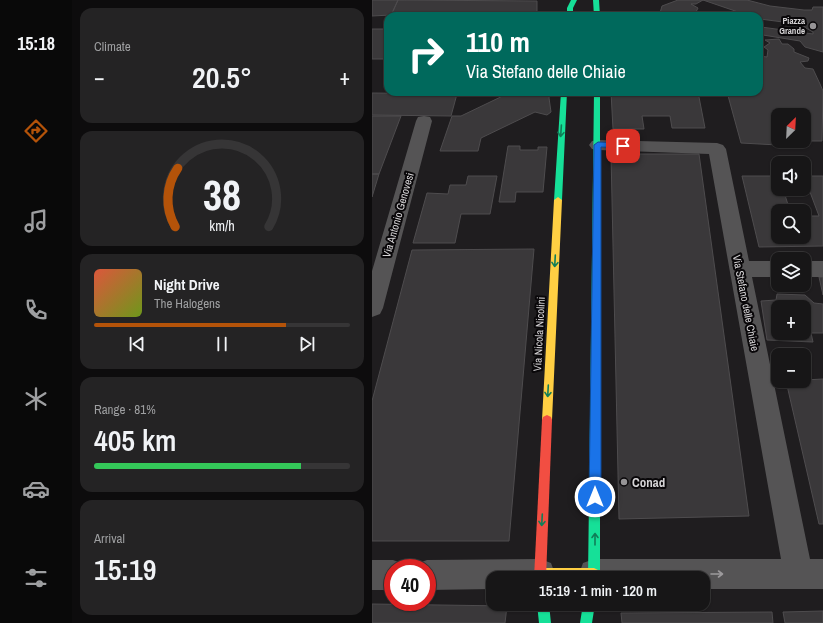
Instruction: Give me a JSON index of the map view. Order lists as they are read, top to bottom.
{
  "streets": {
    "street": ["Via Antonio Genovesi", "Via Stefano delle Chiaie", "Via Nicola Nicolini"]
  },
  "places": ["Piazza Grande", "Conad"],
  "north": "top right",
  "page": {
    "tabs": "15:18",
    "tile": [
      "Climate",
      ["Range · 81%", "405 km"],
      ["Arrival", "15:19"]
    ],
    "turn": ["110 m", "Via Stefano delle Chiaie"],
    "heat": ["−", "20.5°", "+"],
    "map_buttons": ["+", "−"],
    "song": ["Night Drive", "The Halogens"],
    "limit": "40",
    "trip": "15:19 · 1 min · 120 m",
    "gauge": ["38", "km/h"]
  }
}
